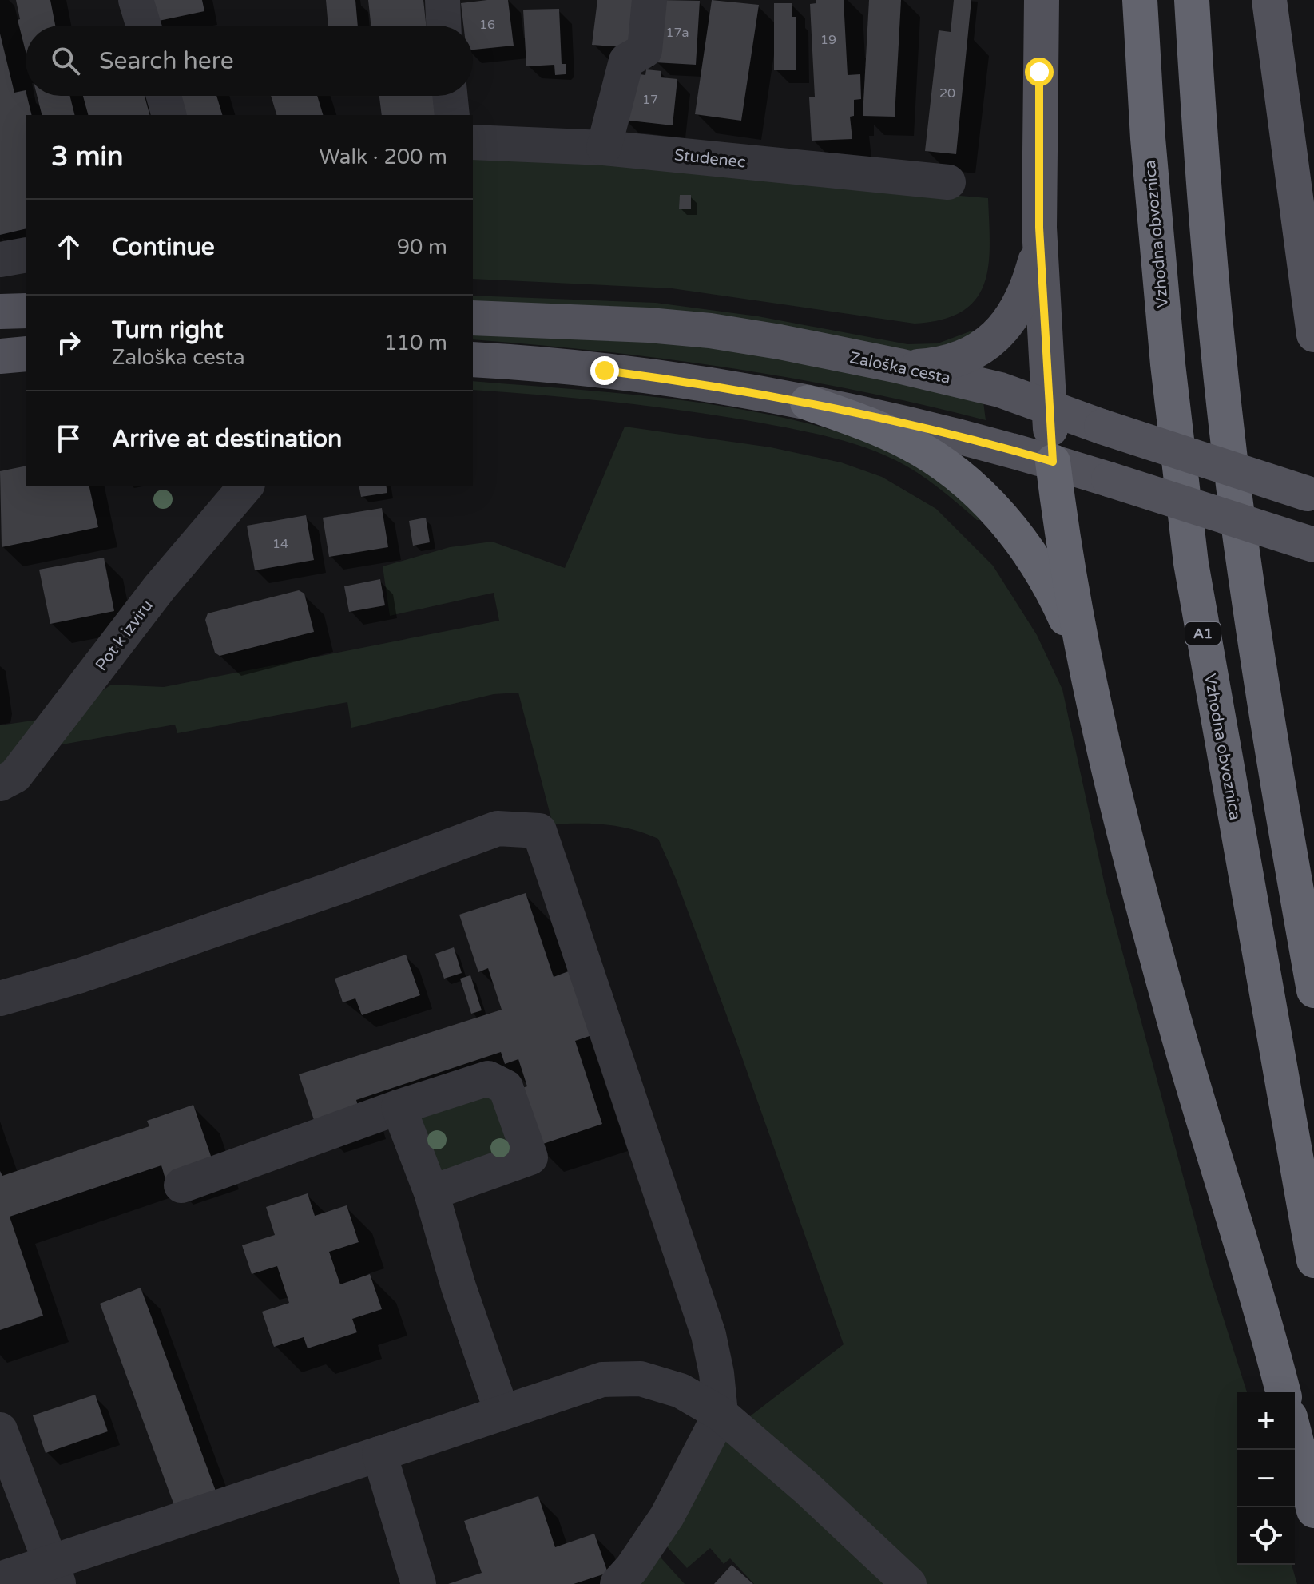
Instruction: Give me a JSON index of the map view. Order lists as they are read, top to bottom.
{
  "streets": {
    "highway": ["Vzhodna obvoznica", "A1"],
    "main road": ["Zaloška cesta"],
    "street": ["Studenec", "Pot k izviru"]
  },
  "house_numbers": [
    "16",
    "17a",
    "19",
    "20",
    "17",
    "14"
  ],
  "page": {
    "search": "Search here",
    "heading": ["3 min", "Walk · 200 m"],
    "list": [
      ["Continue", "90 m"],
      ["Turn right", "Zaloška cesta", "110 m"],
      "Arrive at destination"
    ],
    "map_buttons": ["+", "−"]
  }
}
